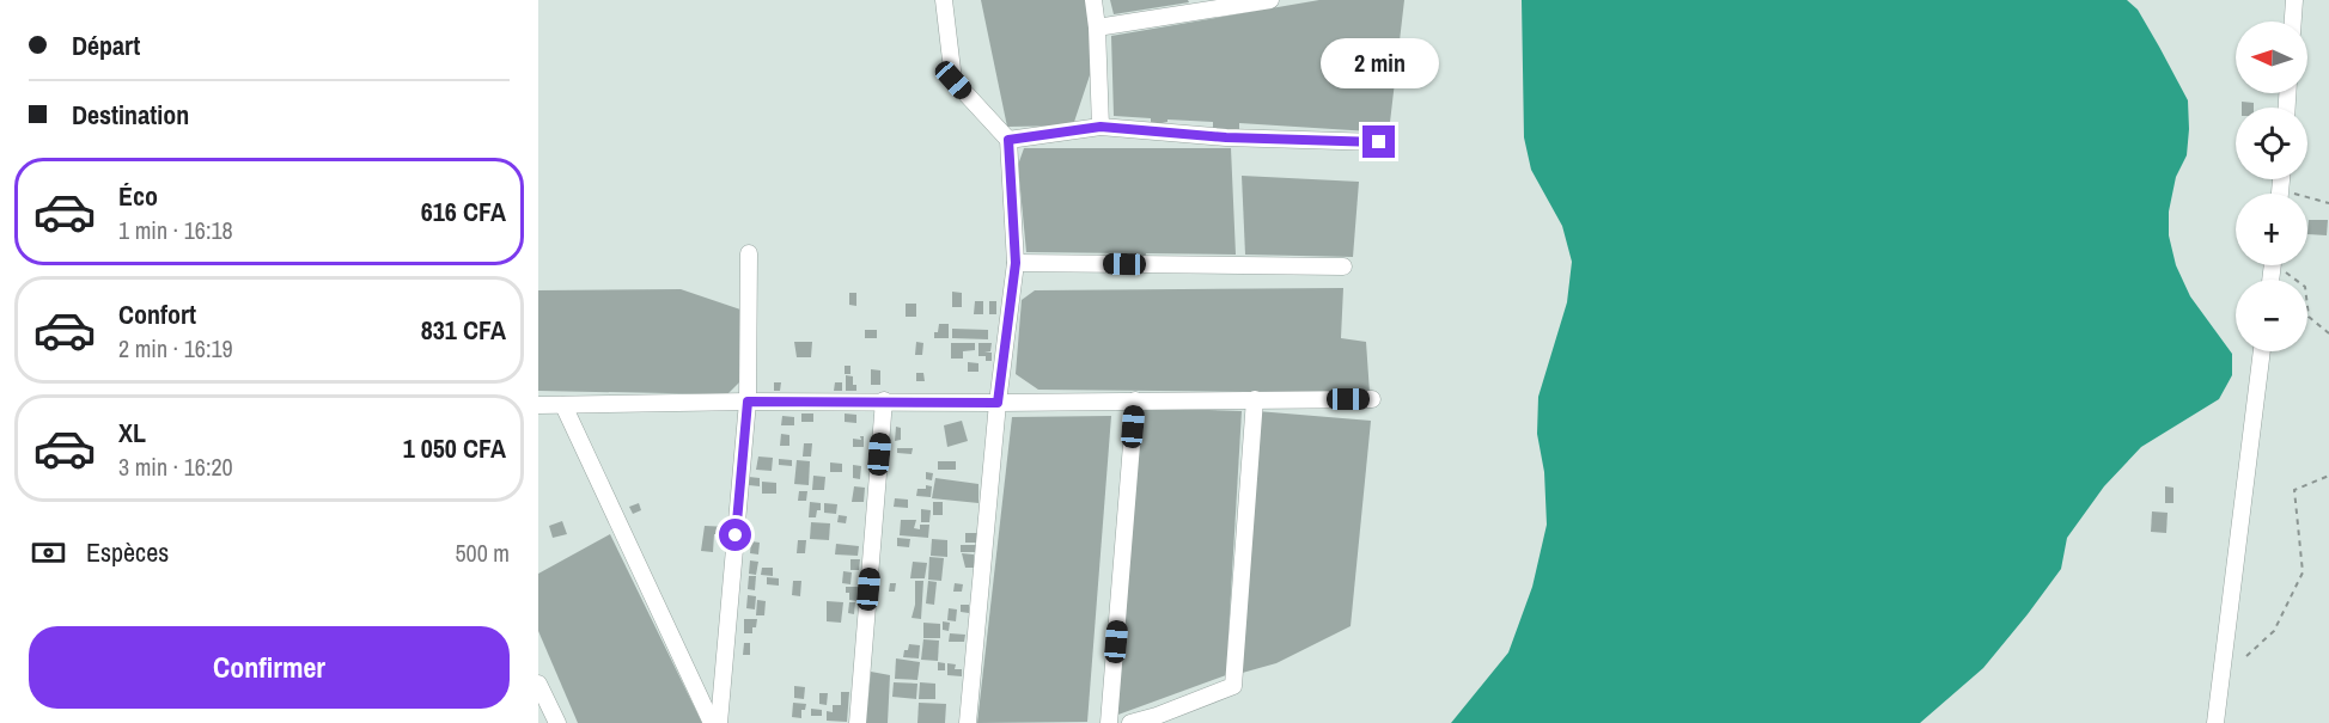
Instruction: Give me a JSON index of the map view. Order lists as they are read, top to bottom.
{
  "north": "left",
  "page": {
    "banner": ["Départ", "Destination"],
    "map_buttons": ["+", "−"],
    "bubble": "2 min",
    "list": [
      {
        "name": "Éco",
        "note": "1 min · 16:18",
        "value": "616 CFA"
      },
      {
        "name": "Confort",
        "note": "2 min · 16:19",
        "value": "831 CFA"
      },
      {
        "name": "XL",
        "note": "3 min · 16:20",
        "value": "1 050 CFA"
      }
    ],
    "pay": ["Espèces", "500 m"],
    "buttons": "Confirmer"
  }
}
